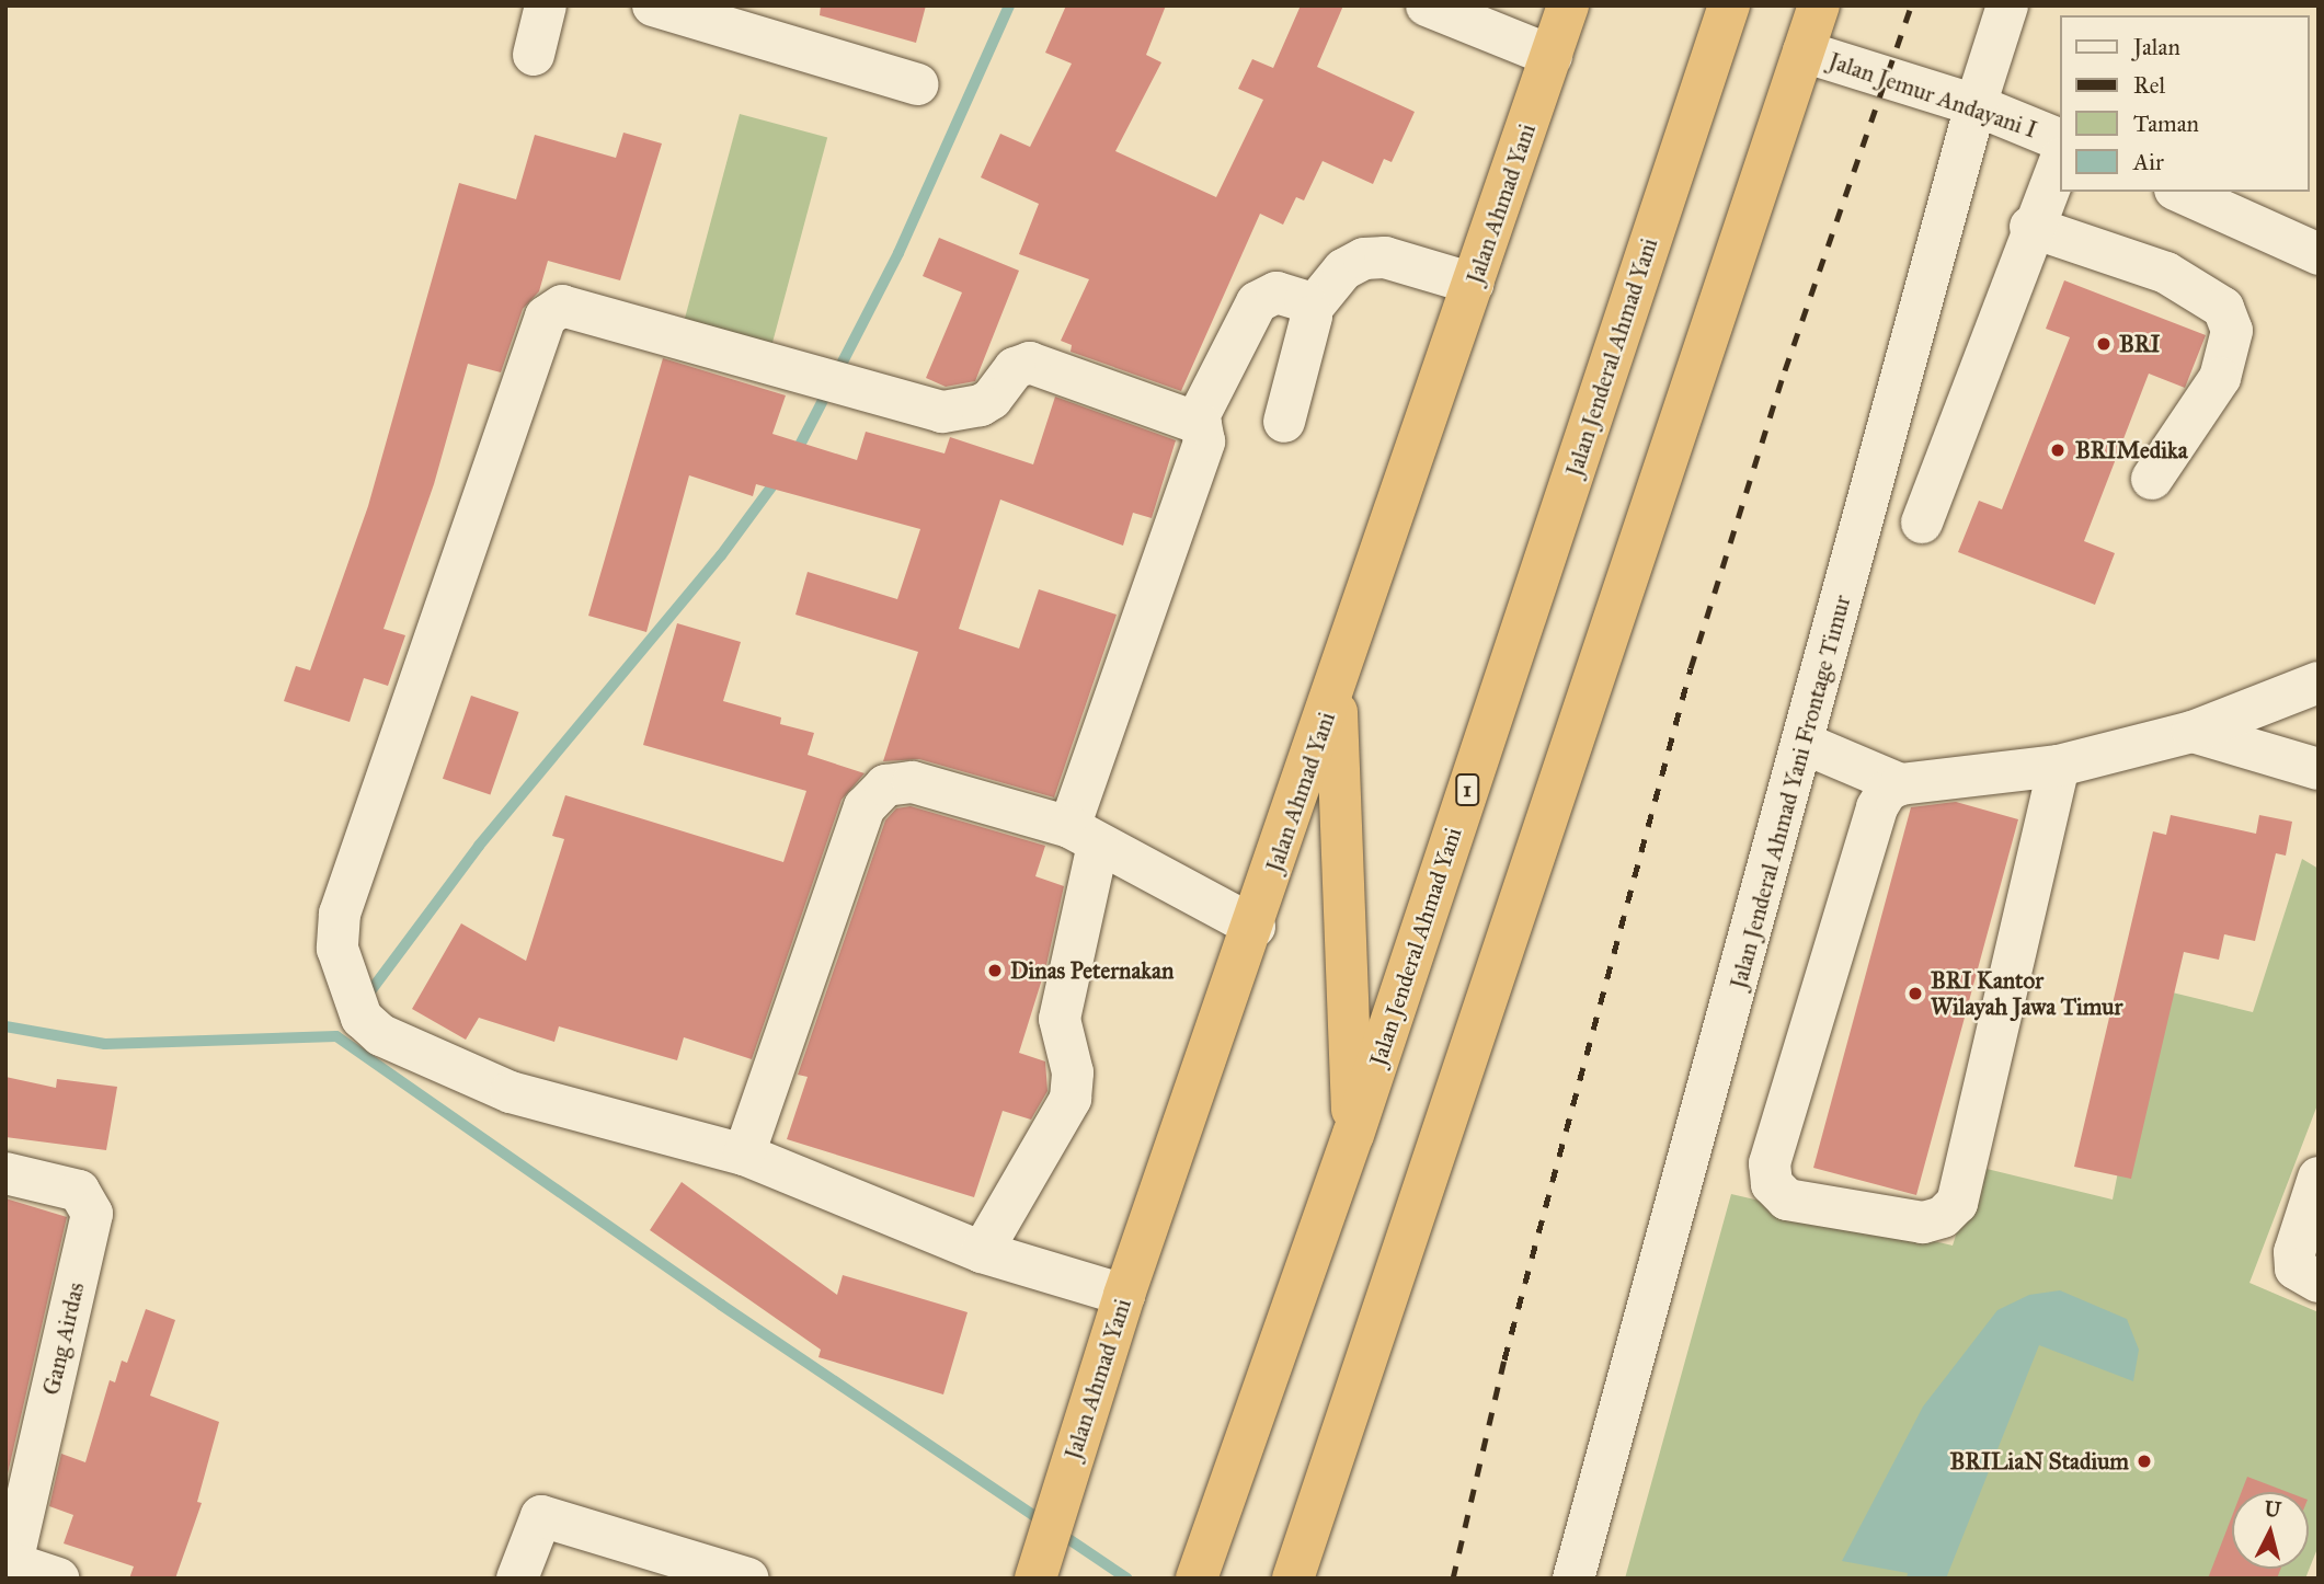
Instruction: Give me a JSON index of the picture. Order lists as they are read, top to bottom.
{
  "streets": {
    "highway": ["Jalan Ahmad Yani", "Jalan Jenderal Ahmad Yani", "1"],
    "street": ["Jalan Jemur Andayani I", "Jalan Jenderal Ahmad Yani Frontage Timur", "Gang Airdas"]
  },
  "crossings": [
    ["Jalan Jemur Andayani I", "Jalan Jenderal Ahmad Yani Frontage Timur"]
  ],
  "places": [
    "BRI",
    "BRIMedika",
    "Dinas Peternakan",
    "BRI Kantor Wilayah Jawa Timur",
    "BRILiaN Stadium"
  ],
  "legend": [
    "Jalan",
    "Rel",
    "Taman",
    "Air"
  ],
  "north": "top"
}
